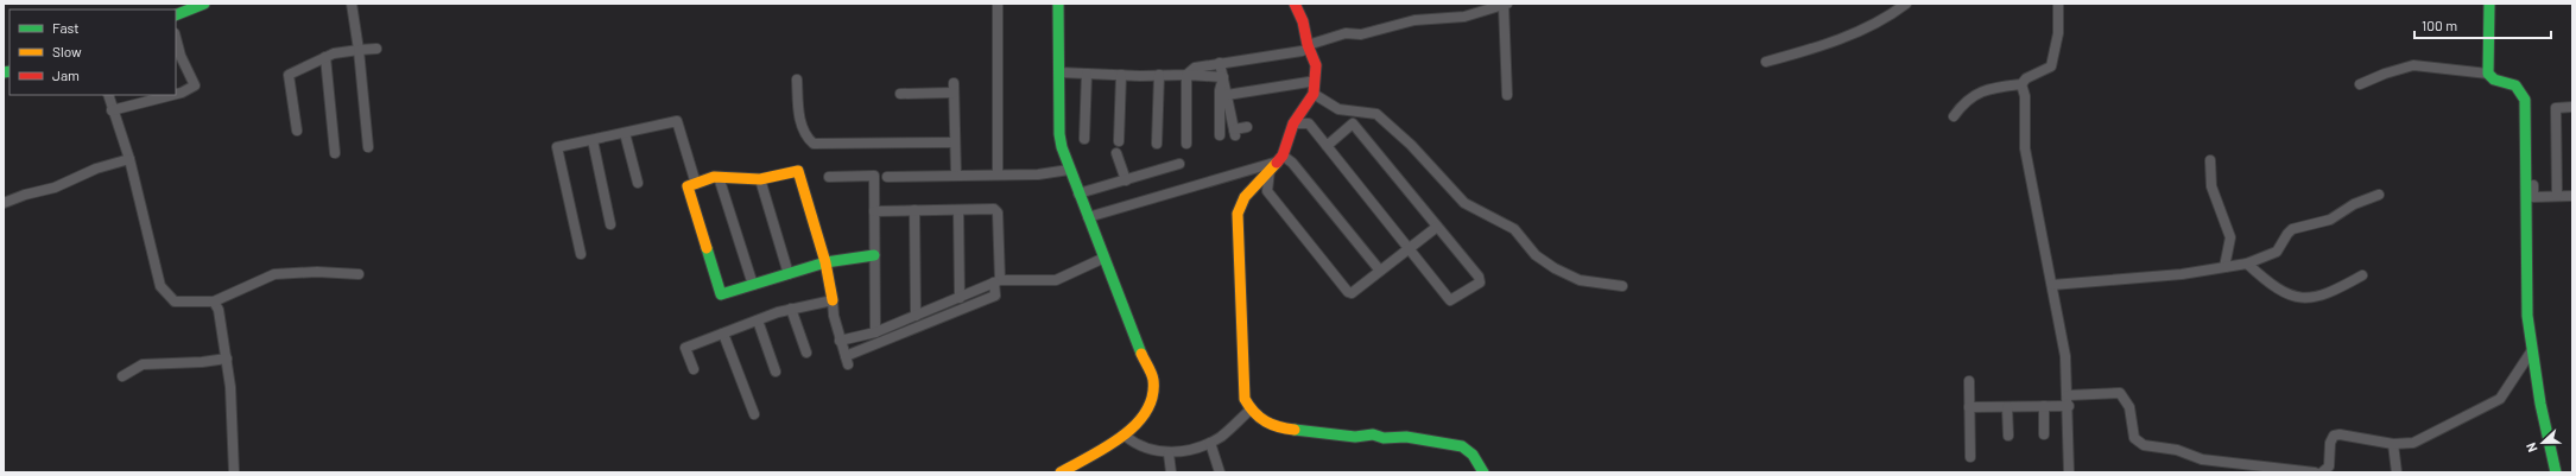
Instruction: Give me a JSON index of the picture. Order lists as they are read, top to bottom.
{
  "legend": ["Fast", "Slow", "Jam"],
  "scale_bar": "100 m",
  "north": "left"
}
